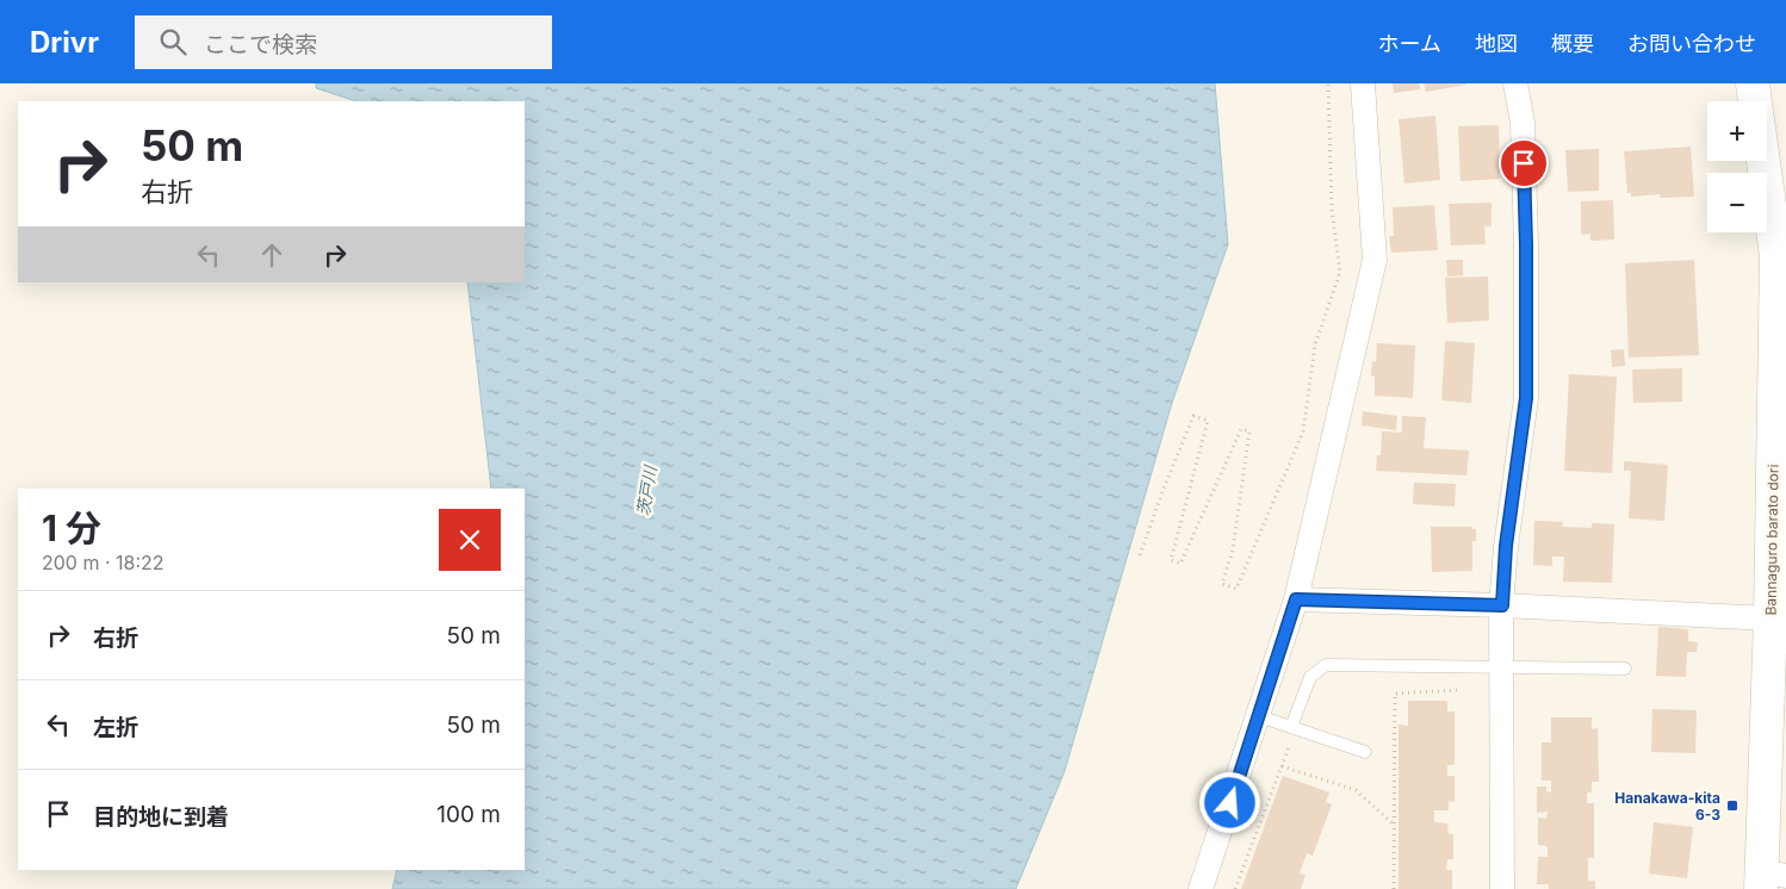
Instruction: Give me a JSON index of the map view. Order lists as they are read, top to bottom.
{
  "streets": {
    "main road": ["Bannaguro barato dori"]
  },
  "water": ["茨戸川"],
  "places": {
    "transit": ["Hanakawa-kita 6-3"]
  },
  "page": {
    "header": "Drivr",
    "search": "ここで検索",
    "nav": [
      "ホーム",
      "地図",
      "概要",
      "お問い合わせ"
    ],
    "map_buttons": ["+", "−"],
    "turn": ["50 m", "右折"],
    "heading": ["1 分", "200 m · 18:22"],
    "list": [
      {
        "name": "右折",
        "value": "50 m"
      },
      {
        "name": "左折",
        "value": "50 m"
      },
      {
        "name": "目的地に到着",
        "value": "100 m"
      }
    ]
  }
}
